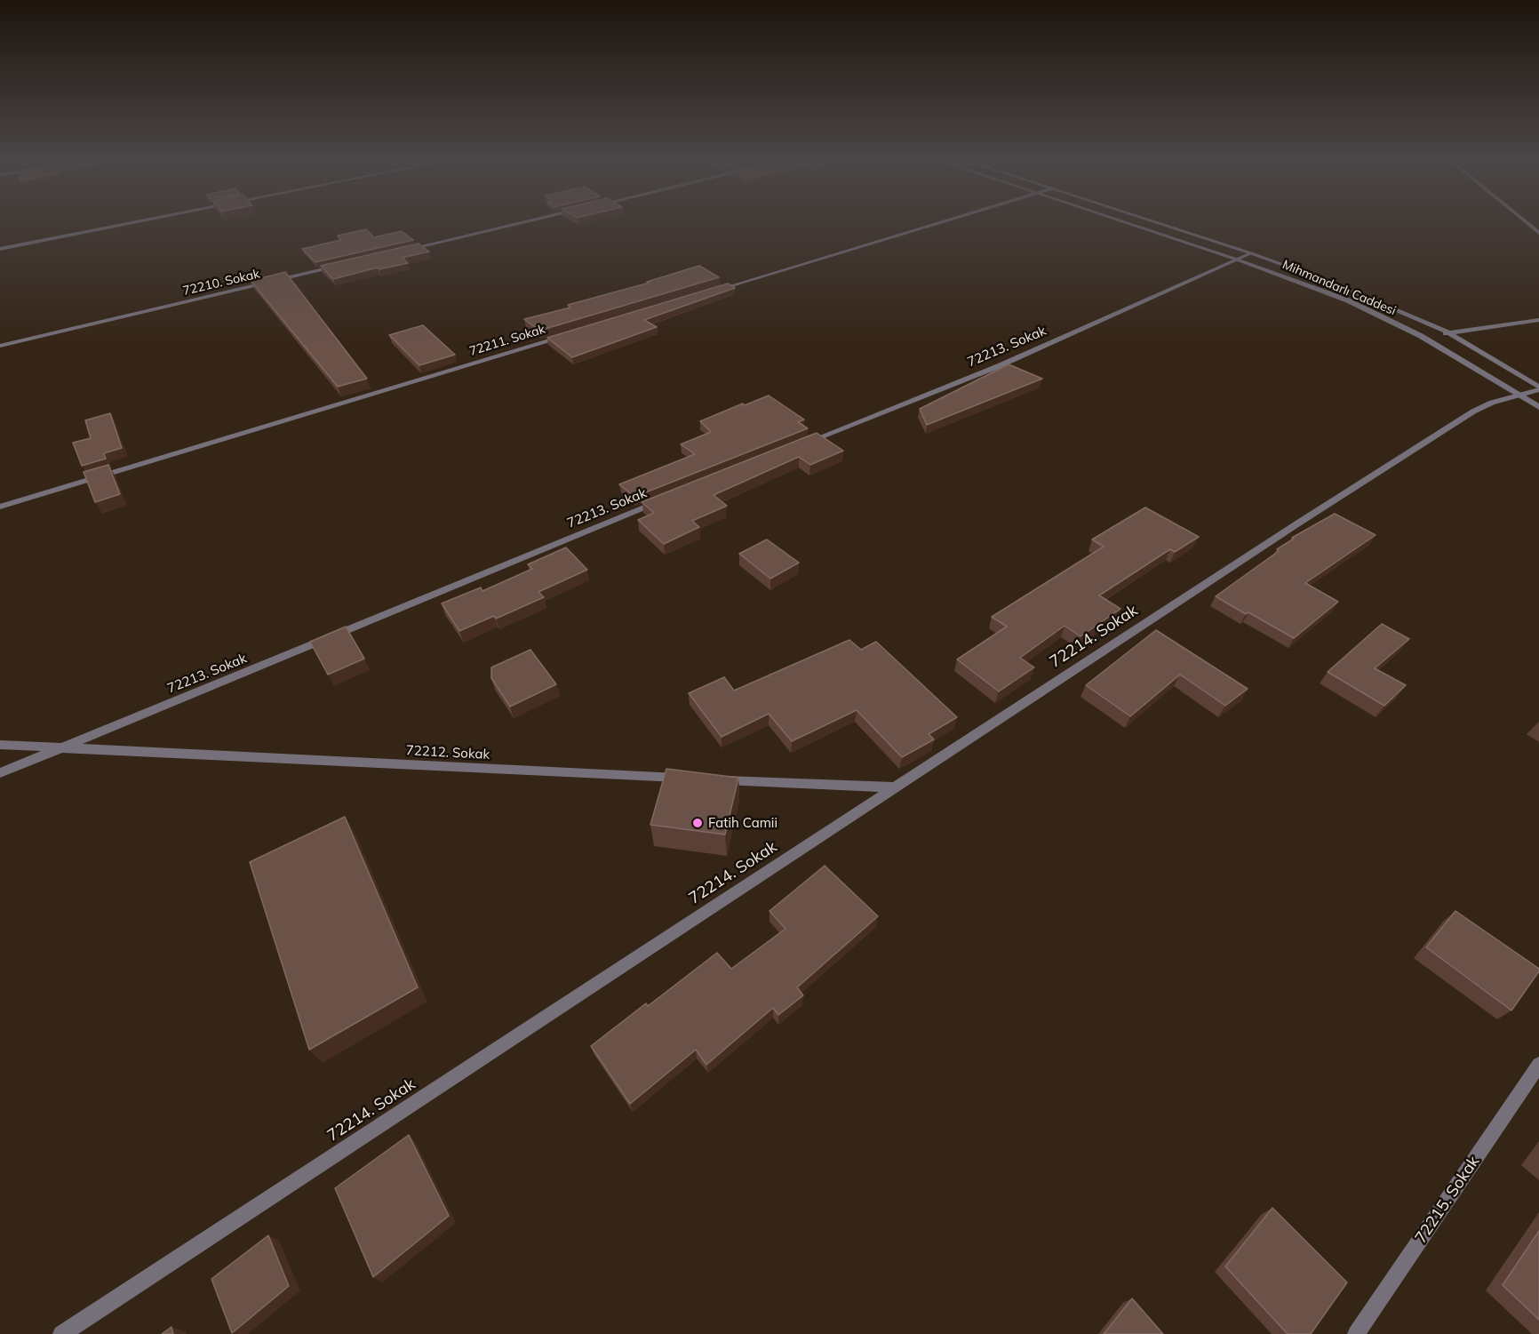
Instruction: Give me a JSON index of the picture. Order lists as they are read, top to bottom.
{
  "streets": {
    "street": [
      "72210. Sokak",
      "Mihmandarlı Caddesi",
      "72211. Sokak",
      "72213. Sokak",
      "72214. Sokak",
      "72212. Sokak",
      "72215. Sokak"
    ]
  },
  "crossings": [
    ["Mihmandarlı Caddesi", "72213. Sokak"],
    ["Mihmandarlı Caddesi", "72214. Sokak"],
    ["72213. Sokak", "72212. Sokak"]
  ],
  "places": ["Fatih Camii"]
}
